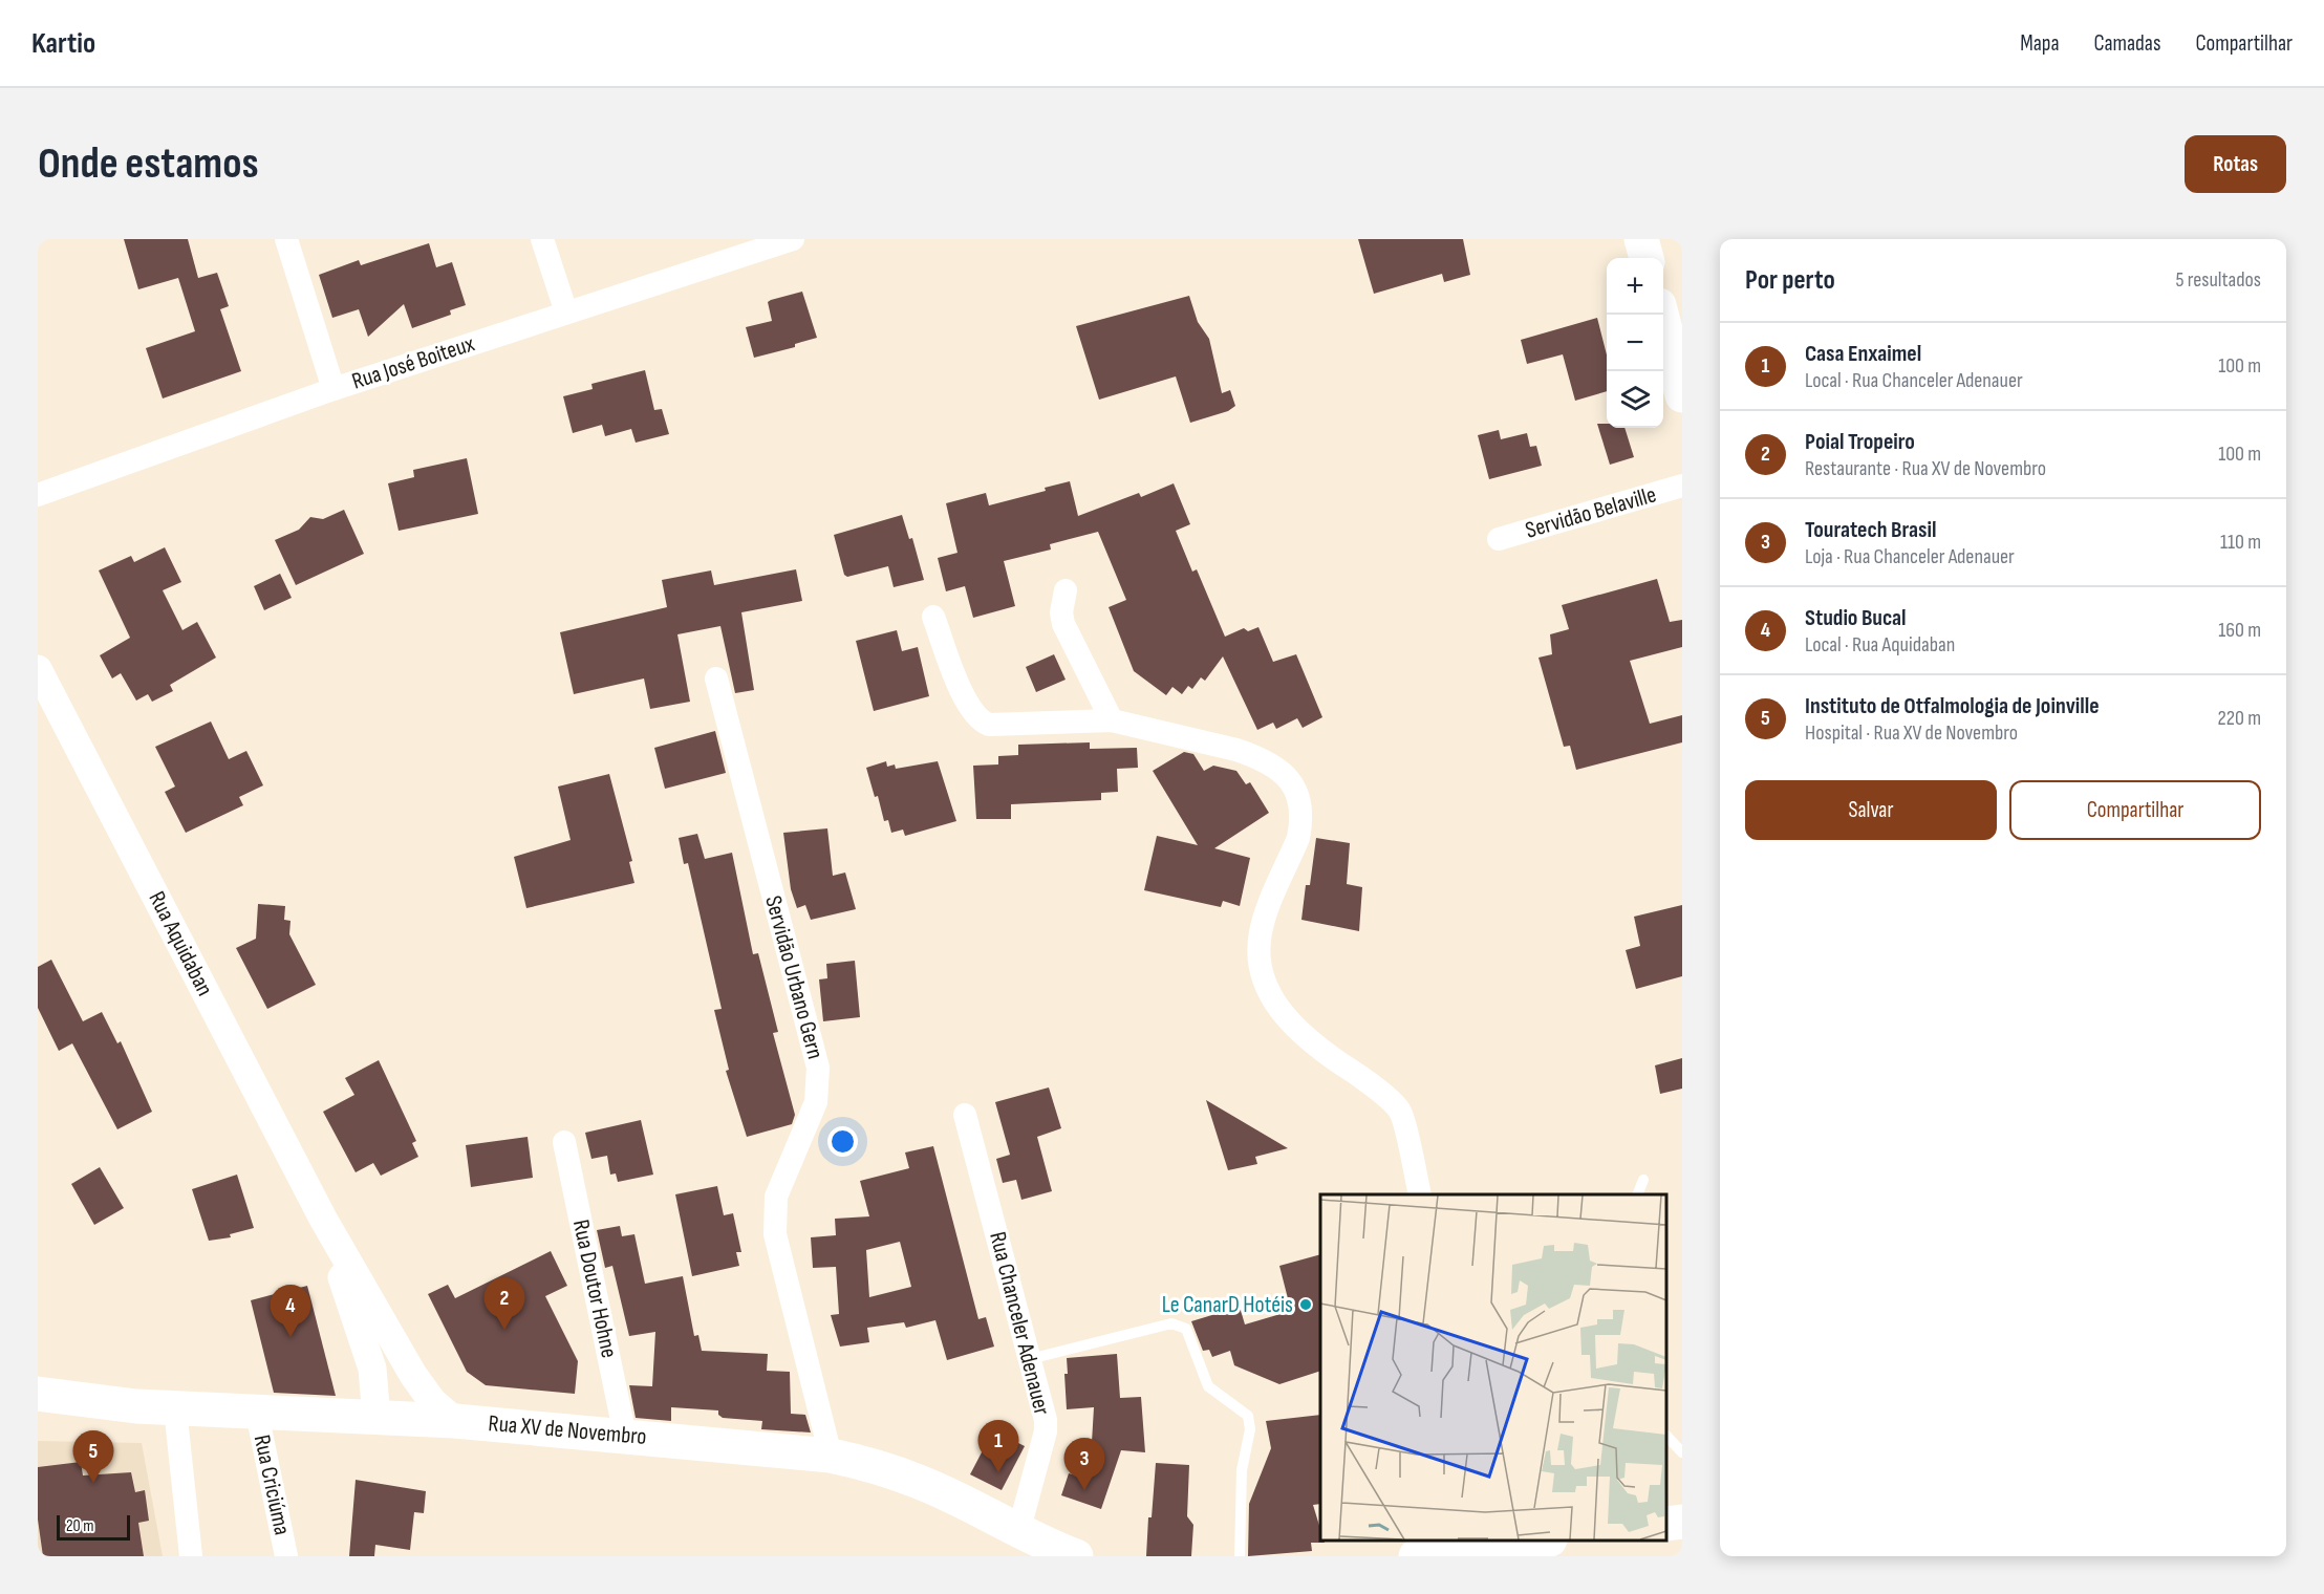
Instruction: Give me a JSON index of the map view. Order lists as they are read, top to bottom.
{
  "streets": {
    "main road": ["Rua XV de Novembro"],
    "street": [
      "Rua José Boiteux",
      "Servidão Belaville",
      "Rua Aquidaban",
      "Servidão Urbano Gern",
      "Rua Doutor Hohne",
      "Rua Chanceler Adenauer",
      "Rua Criciúma"
    ]
  },
  "crossings": [
    ["Rua Aquidaban", "Rua XV de Novembro"],
    ["Servidão Urbano Gern", "Rua XV de Novembro"],
    ["Rua Doutor Hohne", "Rua XV de Novembro"],
    ["Rua Chanceler Adenauer", "Rua XV de Novembro"],
    ["Rua XV de Novembro", "Rua Criciúma"]
  ],
  "places": ["Le CanarD Hotéis"],
  "scale_bar": "20 m",
  "page": {
    "header": "Kartio",
    "nav": ["Mapa", "Camadas", "Compartilhar"],
    "buttons": [
      "Rotas",
      ["Salvar", "Compartilhar"]
    ],
    "title": "Onde estamos",
    "heading": ["Por perto", "5 resultados"],
    "map_buttons": ["+", "−"],
    "list": [
      {
        "mark": "1",
        "name": "Casa Enxaimel",
        "note": "Local · Rua Chanceler Adenauer",
        "value": "100 m"
      },
      {
        "mark": "2",
        "name": "Poial Tropeiro",
        "note": "Restaurante · Rua XV de Novembro",
        "value": "100 m"
      },
      {
        "mark": "3",
        "name": "Touratech Brasil",
        "note": "Loja · Rua Chanceler Adenauer",
        "value": "110 m"
      },
      {
        "mark": "4",
        "name": "Studio Bucal",
        "note": "Local · Rua Aquidaban",
        "value": "160 m"
      },
      {
        "mark": "5",
        "name": "Instituto de Otfalmologia de Joinville",
        "note": "Hospital · Rua XV de Novembro",
        "value": "220 m"
      }
    ],
    "pins": [
      "2",
      "4",
      "1",
      "5",
      "3"
    ],
    "scale": "20 m"
  }
}
